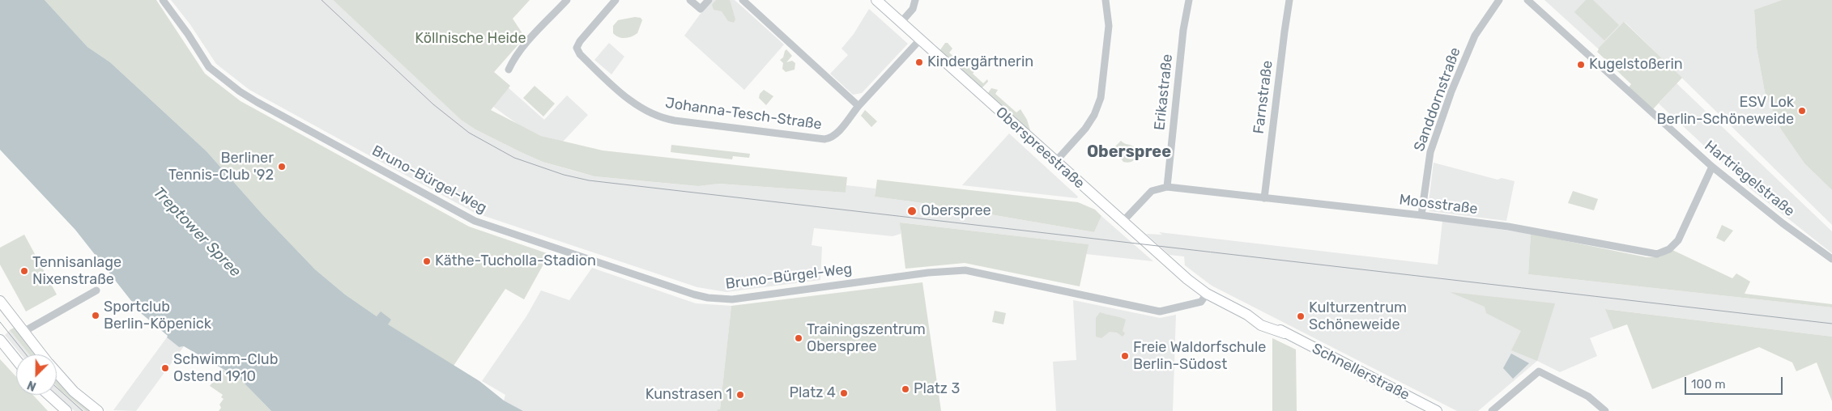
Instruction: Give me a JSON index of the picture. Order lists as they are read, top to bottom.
{
  "streets": {
    "main road": ["Oberspreestraße", "Schnellerstraße"],
    "street": [
      "Erikastraße",
      "Farnstraße",
      "Sanddornstraße",
      "Johanna-Tesch-Straße",
      "Hartriegelstraße",
      "Bruno-Bürgel-Weg",
      "Moosstraße"
    ]
  },
  "crossings": [
    ["Erikastraße", "Moosstraße"],
    ["Farnstraße", "Moosstraße"],
    ["Sanddornstraße", "Moosstraße"],
    ["Johanna-Tesch-Straße", "Oberspreestraße"],
    ["Oberspreestraße", "Bruno-Bürgel-Weg"],
    ["Oberspreestraße", "Moosstraße"],
    ["Oberspreestraße", "Schnellerstraße"],
    ["Hartriegelstraße", "Moosstraße"],
    ["Bruno-Bürgel-Weg", "Schnellerstraße"]
  ],
  "districts": ["Oberspree"],
  "water": ["Treptower Spree"],
  "parks": ["Köllnische Heide"],
  "places": [
    "Kindergärtnerin",
    "Kugelstoßerin",
    "ESV Lok Berlin-Schöneweide",
    "Berliner Tennis-Club '92",
    "Oberspree",
    "Käthe-Tucholla-Stadion",
    "Tennisanlage Nixenstraße",
    "Sportclub Berlin-Köpenick",
    "Kulturzentrum Schöneweide",
    "Trainingszentrum Oberspree",
    "Freie Waldorfschule Berlin-Südost",
    "Schwimm-Club Ostend 1910",
    "Platz 3",
    "Platz 4",
    "Kunstrasen 1"
  ],
  "scale_bar": "100 m",
  "north": "bottom left"
}
